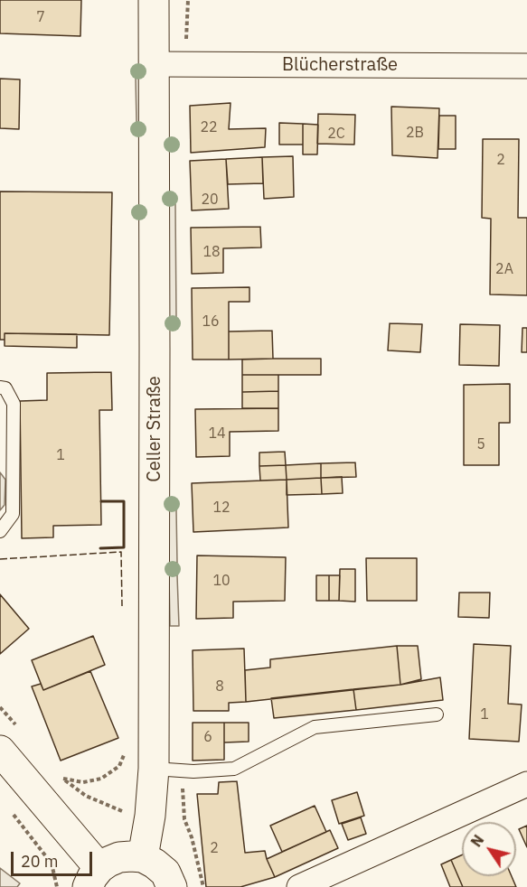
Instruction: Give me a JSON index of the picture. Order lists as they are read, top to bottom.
{
  "streets": {
    "main road": ["Celler Straße"],
    "street": ["Blücherstraße"]
  },
  "crossings": [
    ["Blücherstraße", "Celler Straße"]
  ],
  "house_numbers": [
    "7",
    "22",
    "2B",
    "2C",
    "2",
    "20",
    "18",
    "2A",
    "16",
    "14",
    "5",
    "1",
    "12",
    "10",
    "8",
    "1",
    "6",
    "2"
  ],
  "scale_bar": "20 m",
  "north": "top left"
}
